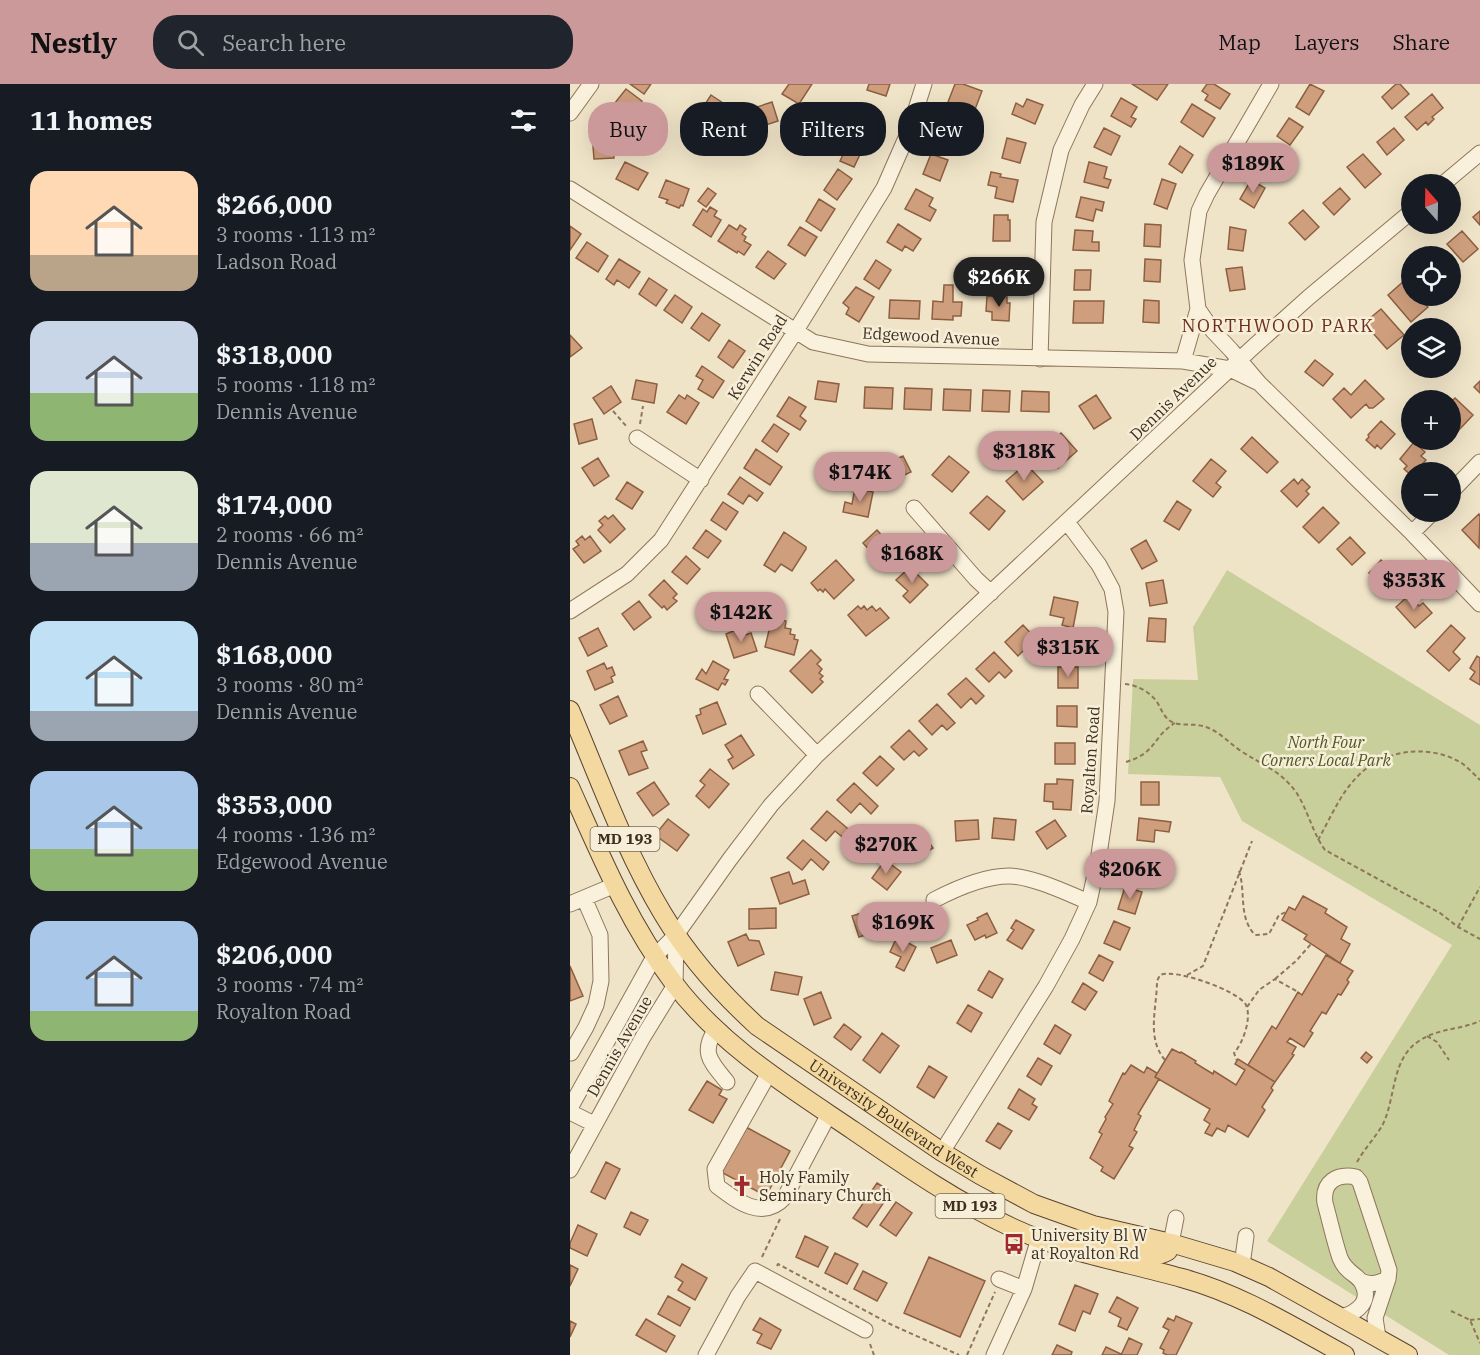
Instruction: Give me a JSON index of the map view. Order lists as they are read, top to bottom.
{
  "streets": {
    "main road": ["MD 193", "University Boulevard West"],
    "street": [
      "Edgewood Avenue",
      "Kerwin Road",
      "Dennis Avenue",
      "Royalton Road"
    ]
  },
  "crossings": [
    ["Edgewood Avenue", "Kerwin Road"],
    ["Edgewood Avenue", "Dennis Avenue"],
    ["Dennis Avenue", "Royalton Road"],
    ["Dennis Avenue", "University Boulevard West"],
    ["Royalton Road", "University Boulevard West"]
  ],
  "districts": ["NORTHWOOD PARK"],
  "parks": ["North Four Corners Local Park"],
  "places": {
    "church": ["Holy Family Seminary Church"],
    "bus stop": ["University Bl W at Royalton Rd"]
  },
  "north": "top",
  "page": {
    "header": "Nestly",
    "search": "Search here",
    "nav": ["Map", "Layers", "Share"],
    "heading": "11 homes",
    "chip": [
      "Buy",
      "Rent",
      "Filters",
      "New"
    ],
    "price": [
      "$189K",
      "$266K",
      "$318K",
      "$174K",
      "$168K",
      "$353K",
      "$142K",
      "$315K",
      "$270K",
      "$206K",
      "$169K"
    ],
    "list": [
      {
        "name": "$266,000",
        "note": "3 rooms · 113 m² · Ladson Road"
      },
      {
        "name": "$318,000",
        "note": "5 rooms · 118 m² · Dennis Avenue"
      },
      {
        "name": "$174,000",
        "note": "2 rooms · 66 m² · Dennis Avenue"
      },
      {
        "name": "$168,000",
        "note": "3 rooms · 80 m² · Dennis Avenue"
      },
      {
        "name": "$353,000",
        "note": "4 rooms · 136 m² · Edgewood Avenue"
      },
      {
        "name": "$206,000",
        "note": "3 rooms · 74 m² · Royalton Road"
      }
    ],
    "map_buttons": ["+", "−"]
  }
}
